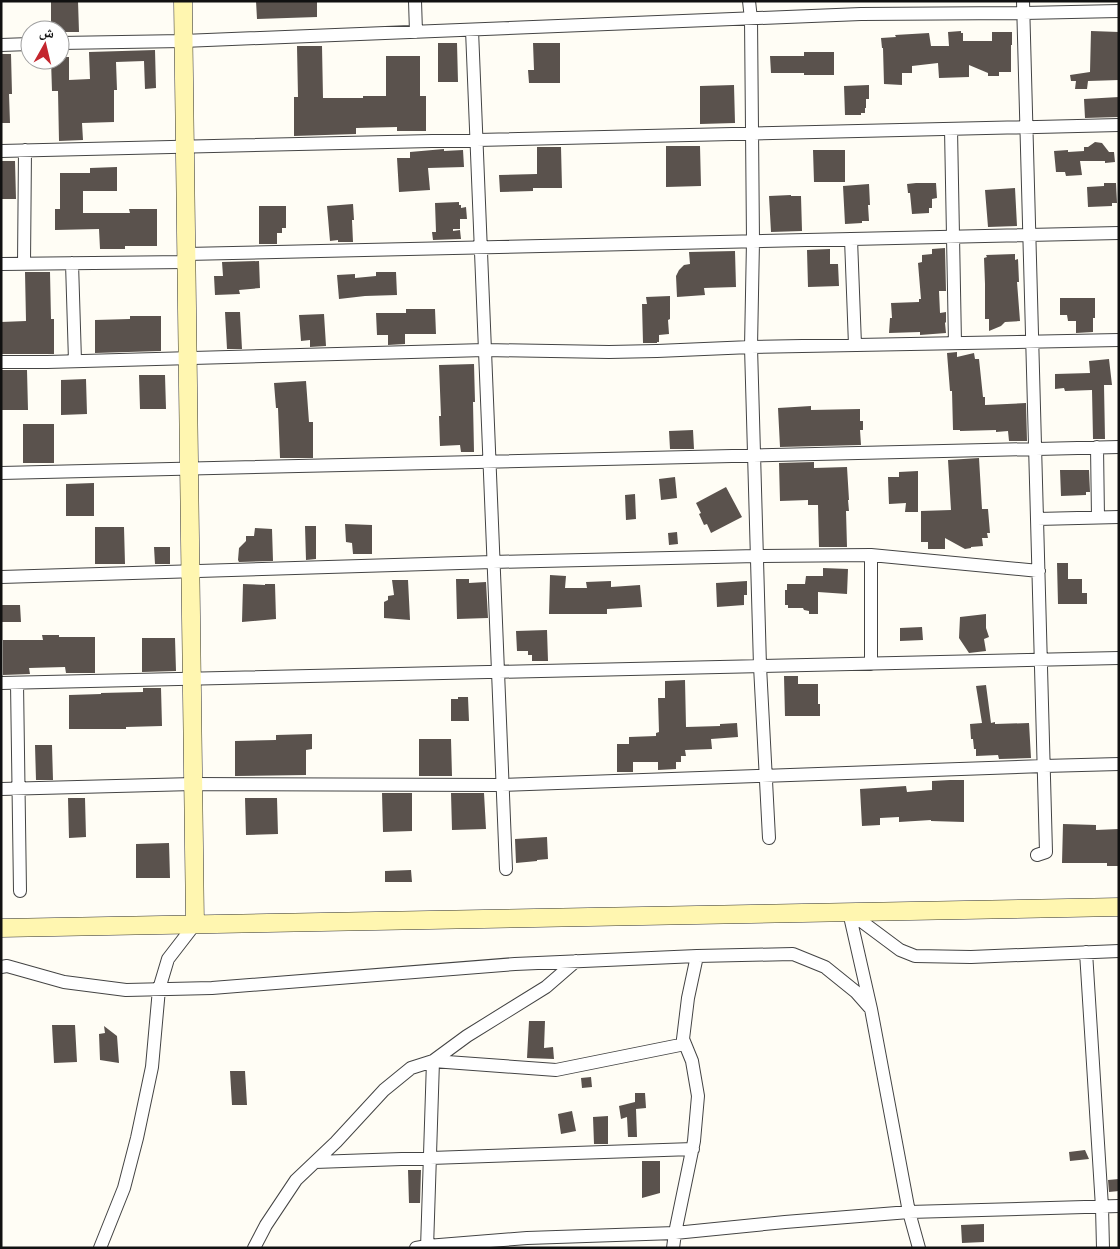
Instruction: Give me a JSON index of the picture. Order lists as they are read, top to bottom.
{
  "north": "top"
}
